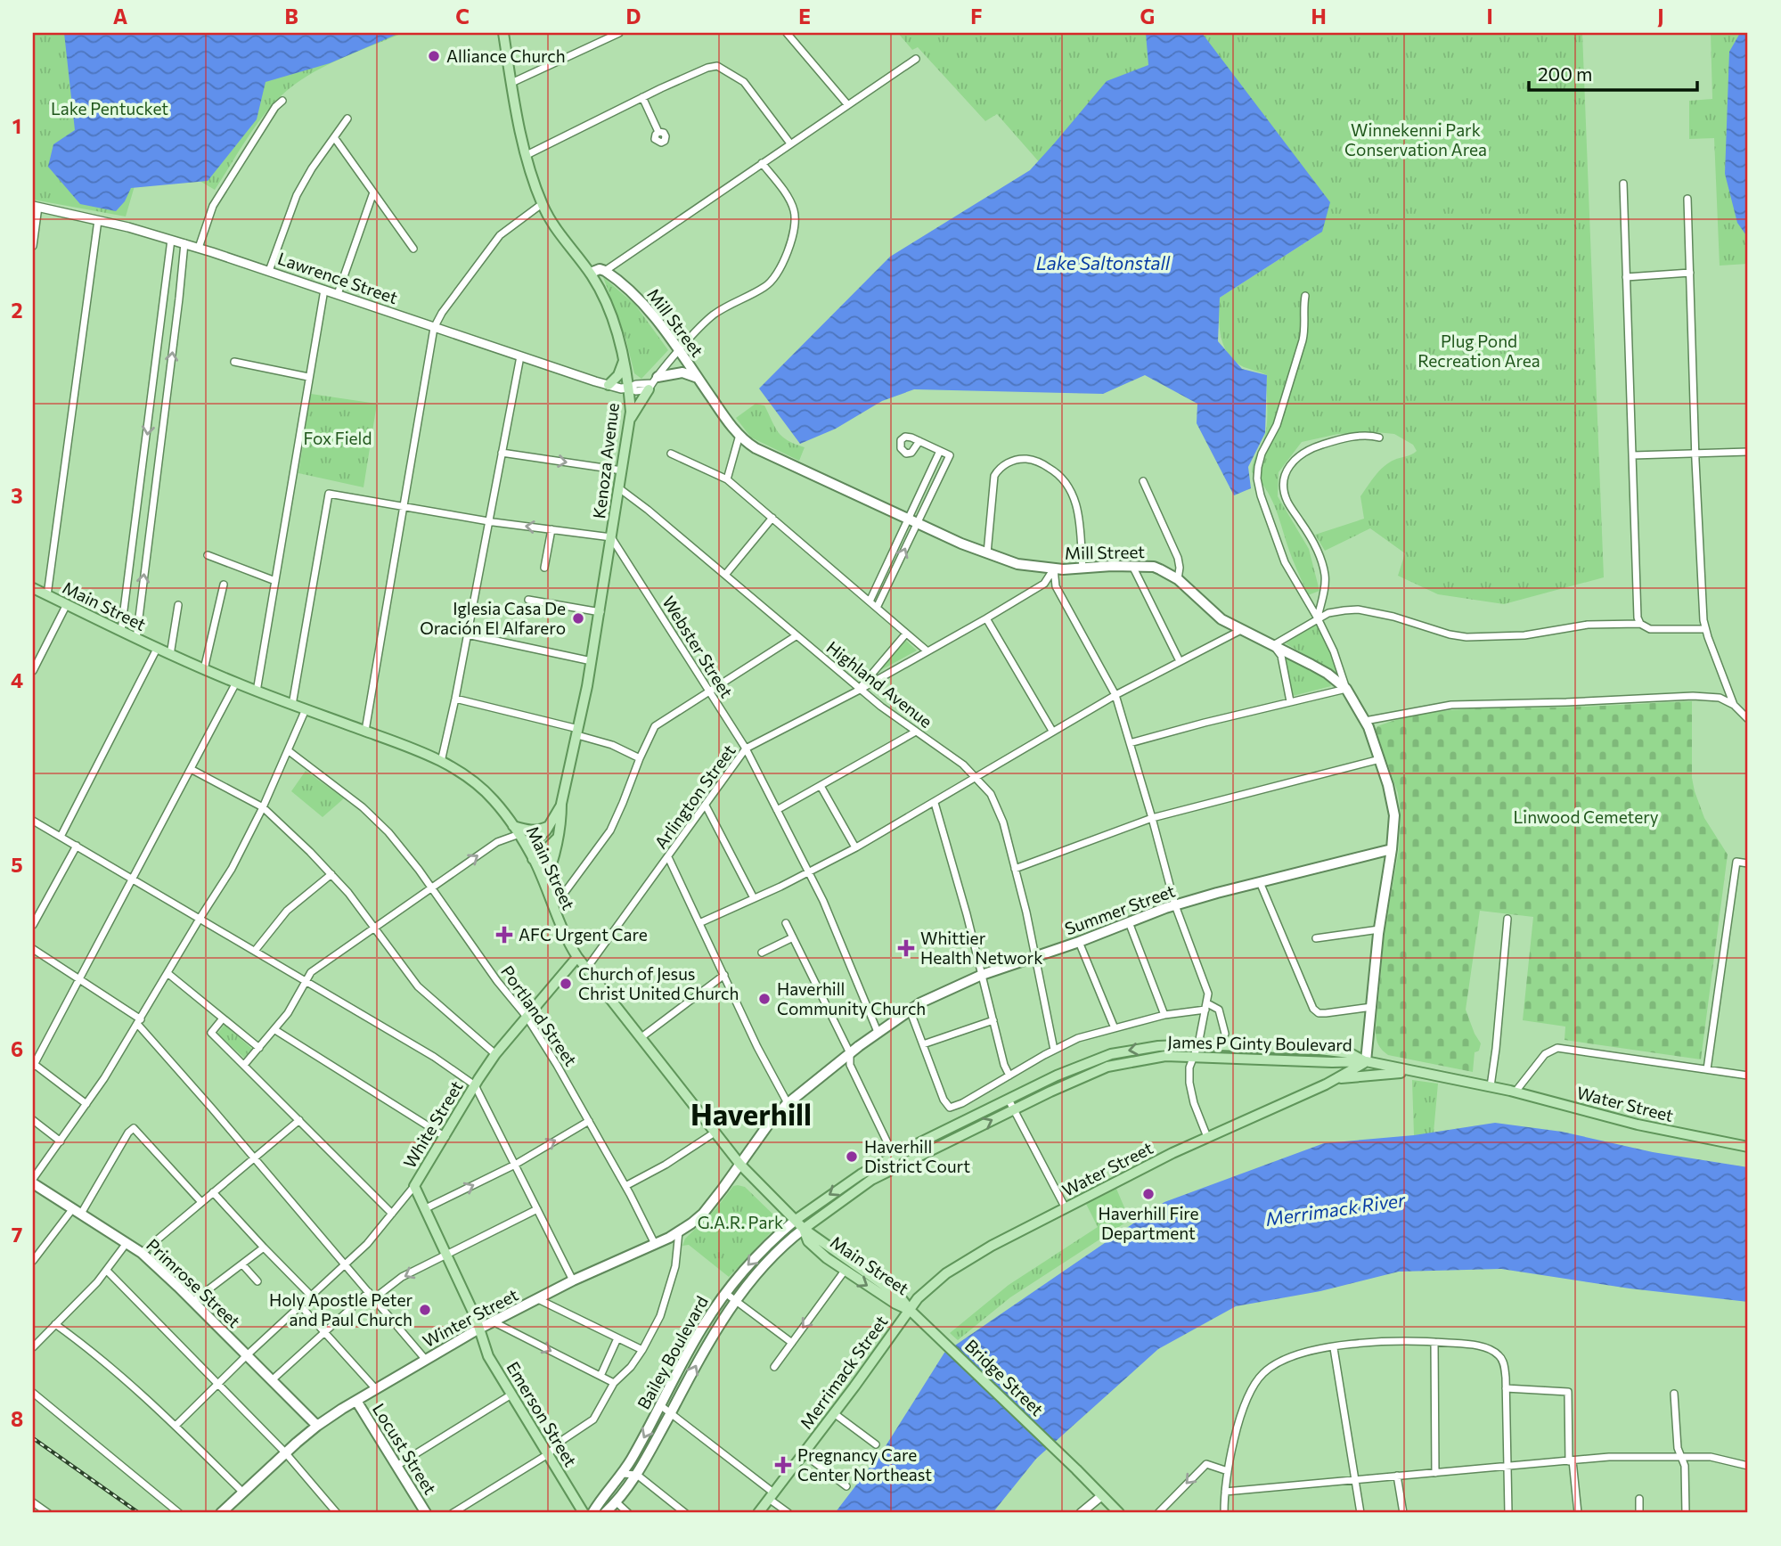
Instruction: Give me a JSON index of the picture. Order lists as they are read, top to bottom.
{
  "streets": {
    "main road": [
      "Mill Street",
      "Kenoza Avenue",
      "Main Street",
      "Summer Street",
      "James P Ginty Boulevard",
      "Water Street",
      "White Street",
      "Primrose Street",
      "Winter Street",
      "Bailey Boulevard",
      "Merrimack Street",
      "Bridge Street",
      "Emerson Street",
      "Locust Street"
    ],
    "street": [
      "Lawrence Street",
      "Webster Street",
      "Highland Avenue",
      "Arlington Street",
      "Portland Street"
    ]
  },
  "crossings": [
    ["Lawrence Street", "Kenoza Avenue"],
    ["Mill Street", "Arlington Street"],
    ["Mill Street", "Summer Street"],
    ["Mill Street", "James P Ginty Boulevard"],
    ["Mill Street", "Water Street"],
    ["Kenoza Avenue", "Main Street"],
    ["Kenoza Avenue", "Webster Street"],
    ["Kenoza Avenue", "Highland Avenue"],
    ["Main Street", "Arlington Street"],
    ["Main Street", "Summer Street"],
    ["Main Street", "James P Ginty Boulevard"],
    ["Main Street", "Water Street"],
    ["Main Street", "White Street"],
    ["Main Street", "Winter Street"],
    ["Main Street", "Bailey Boulevard"],
    ["Main Street", "Merrimack Street"],
    ["Main Street", "Bridge Street"],
    ["Webster Street", "Arlington Street"],
    ["Webster Street", "Summer Street"],
    ["Highland Avenue", "Arlington Street"],
    ["Highland Avenue", "Summer Street"],
    ["Summer Street", "Winter Street"],
    ["Portland Street", "White Street"],
    ["Portland Street", "Winter Street"],
    ["James P Ginty Boulevard", "Water Street"],
    ["James P Ginty Boulevard", "Bailey Boulevard"],
    ["Water Street", "Merrimack Street"],
    ["Water Street", "Bridge Street"],
    ["White Street", "Winter Street"],
    ["White Street", "Emerson Street"],
    ["Primrose Street", "Winter Street"],
    ["Winter Street", "Emerson Street"],
    ["Winter Street", "Locust Street"],
    ["Merrimack Street", "Bridge Street"]
  ],
  "districts": ["Haverhill"],
  "water": ["Lake Saltonstall", "Merrimack River"],
  "parks": [
    "Lake Pentucket",
    "Winnekenni Park Conservation Area",
    "Plug Pond Recreation Area",
    "Fox Field",
    "Linwood Cemetery",
    "G.A.R. Park"
  ],
  "places": {
    "other": [
      "Alliance Church",
      "Iglesia Casa De Oración El Alfarero",
      "Church of Jesus Christ United Church",
      "Haverhill Community Church",
      "Haverhill District Court",
      "Haverhill Fire Department",
      "Holy Apostle Peter and Paul Church"
    ],
    "health": ["AFC Urgent Care", "Whittier Health Network", "Pregnancy Care Center Northeast"]
  },
  "scale_bar": "200 m",
  "grid": {
    "columns": [
      "A",
      "B",
      "C",
      "D",
      "E",
      "F",
      "G",
      "H",
      "I",
      "J"
    ],
    "rows": [
      "1",
      "2",
      "3",
      "4",
      "5",
      "6",
      "7",
      "8"
    ]
  }
}
